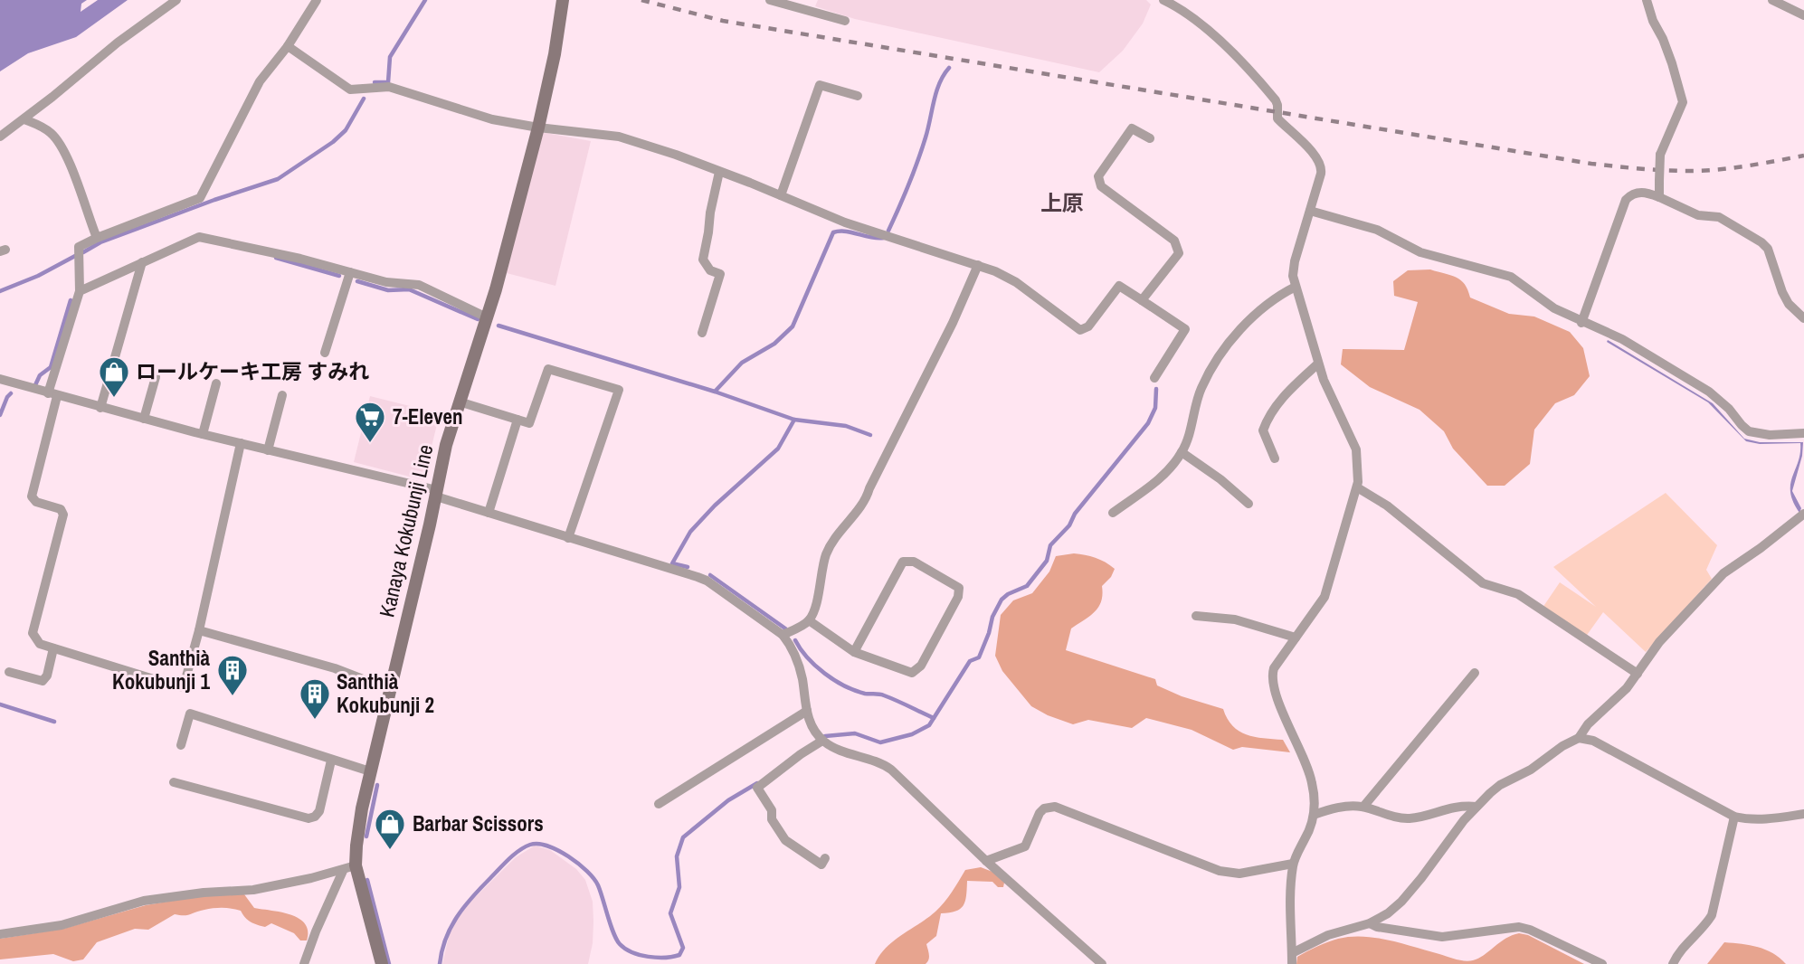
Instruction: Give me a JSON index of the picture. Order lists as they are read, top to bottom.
{
  "streets": {
    "main road": ["Kanaya Kokubunji Line"]
  },
  "districts": ["上原"],
  "places": {
    "shop": ["ロールケーキ工房 すみれ", "Barbar Scissors"],
    "supermarket": ["7-Eleven"],
    "building": ["Santhià Kokubunji 1", "Santhià Kokubunji 2"]
  }
}
